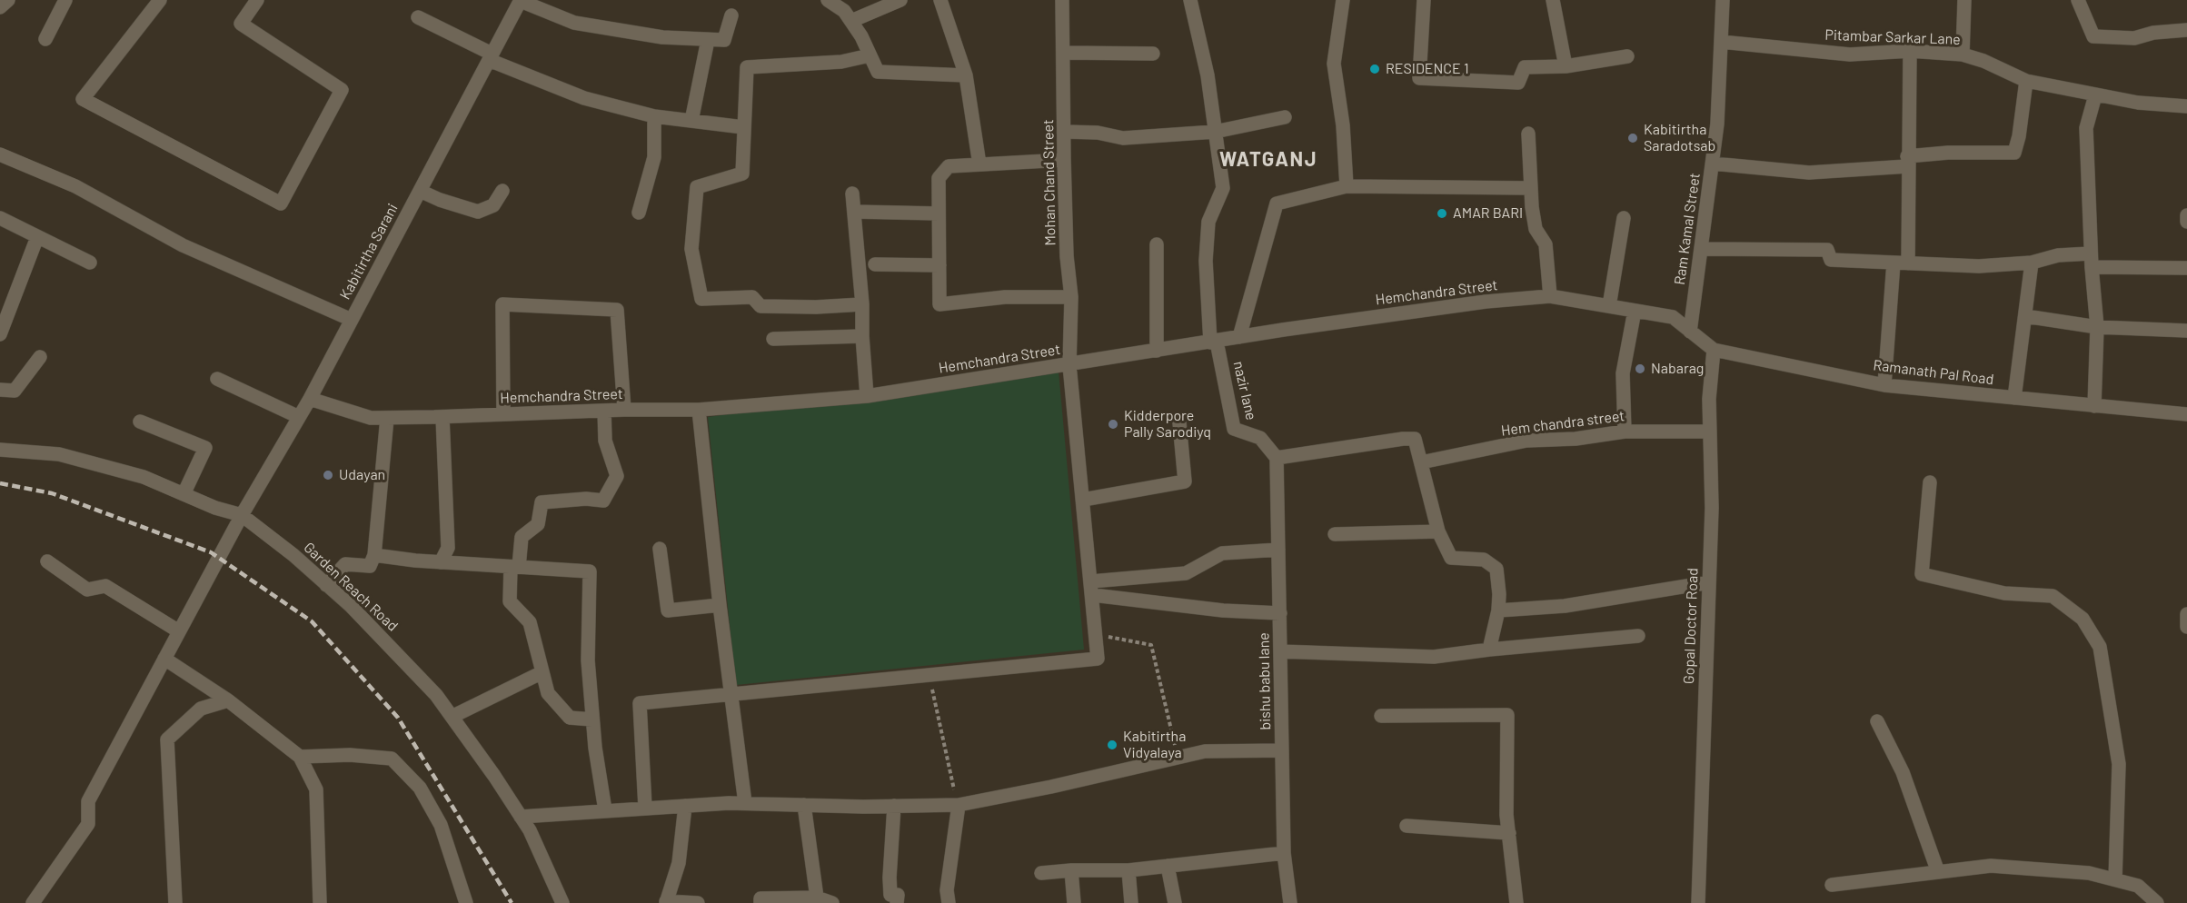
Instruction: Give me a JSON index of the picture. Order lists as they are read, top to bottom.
{
  "streets": {
    "street": [
      "Pitambar Sarkar Lane",
      "Mohan Chand Street",
      "Ram Kamal Street",
      "Kabitirtha Sarani",
      "Hemchandra Street",
      "Ramanath Pal Road",
      "nazir lane",
      "Hem chandra street",
      "Garden Reach Road",
      "Gopal Doctor Road",
      "bishu babu lane"
    ]
  },
  "crossings": [
    ["Pitambar Sarkar Lane", "Ram Kamal Street"],
    ["Mohan Chand Street", "Hemchandra Street"],
    ["Ram Kamal Street", "Hemchandra Street"],
    ["Ram Kamal Street", "Ramanath Pal Road"],
    ["Kabitirtha Sarani", "Hemchandra Street"],
    ["Kabitirtha Sarani", "Garden Reach Road"],
    ["Hemchandra Street", "Ramanath Pal Road"],
    ["Hemchandra Street", "nazir lane"],
    ["Ramanath Pal Road", "Gopal Doctor Road"],
    ["nazir lane", "bishu babu lane"],
    ["Hem chandra street", "Gopal Doctor Road"]
  ],
  "districts": ["WATGANJ"],
  "places": [
    "RESIDENCE 1",
    "Kabitirtha Saradotsab",
    "AMAR BARI",
    "Nabarag",
    "Kidderpore Pally Sarodiyq",
    "Udayan",
    "Kabitirtha Vidyalaya"
  ]
}
